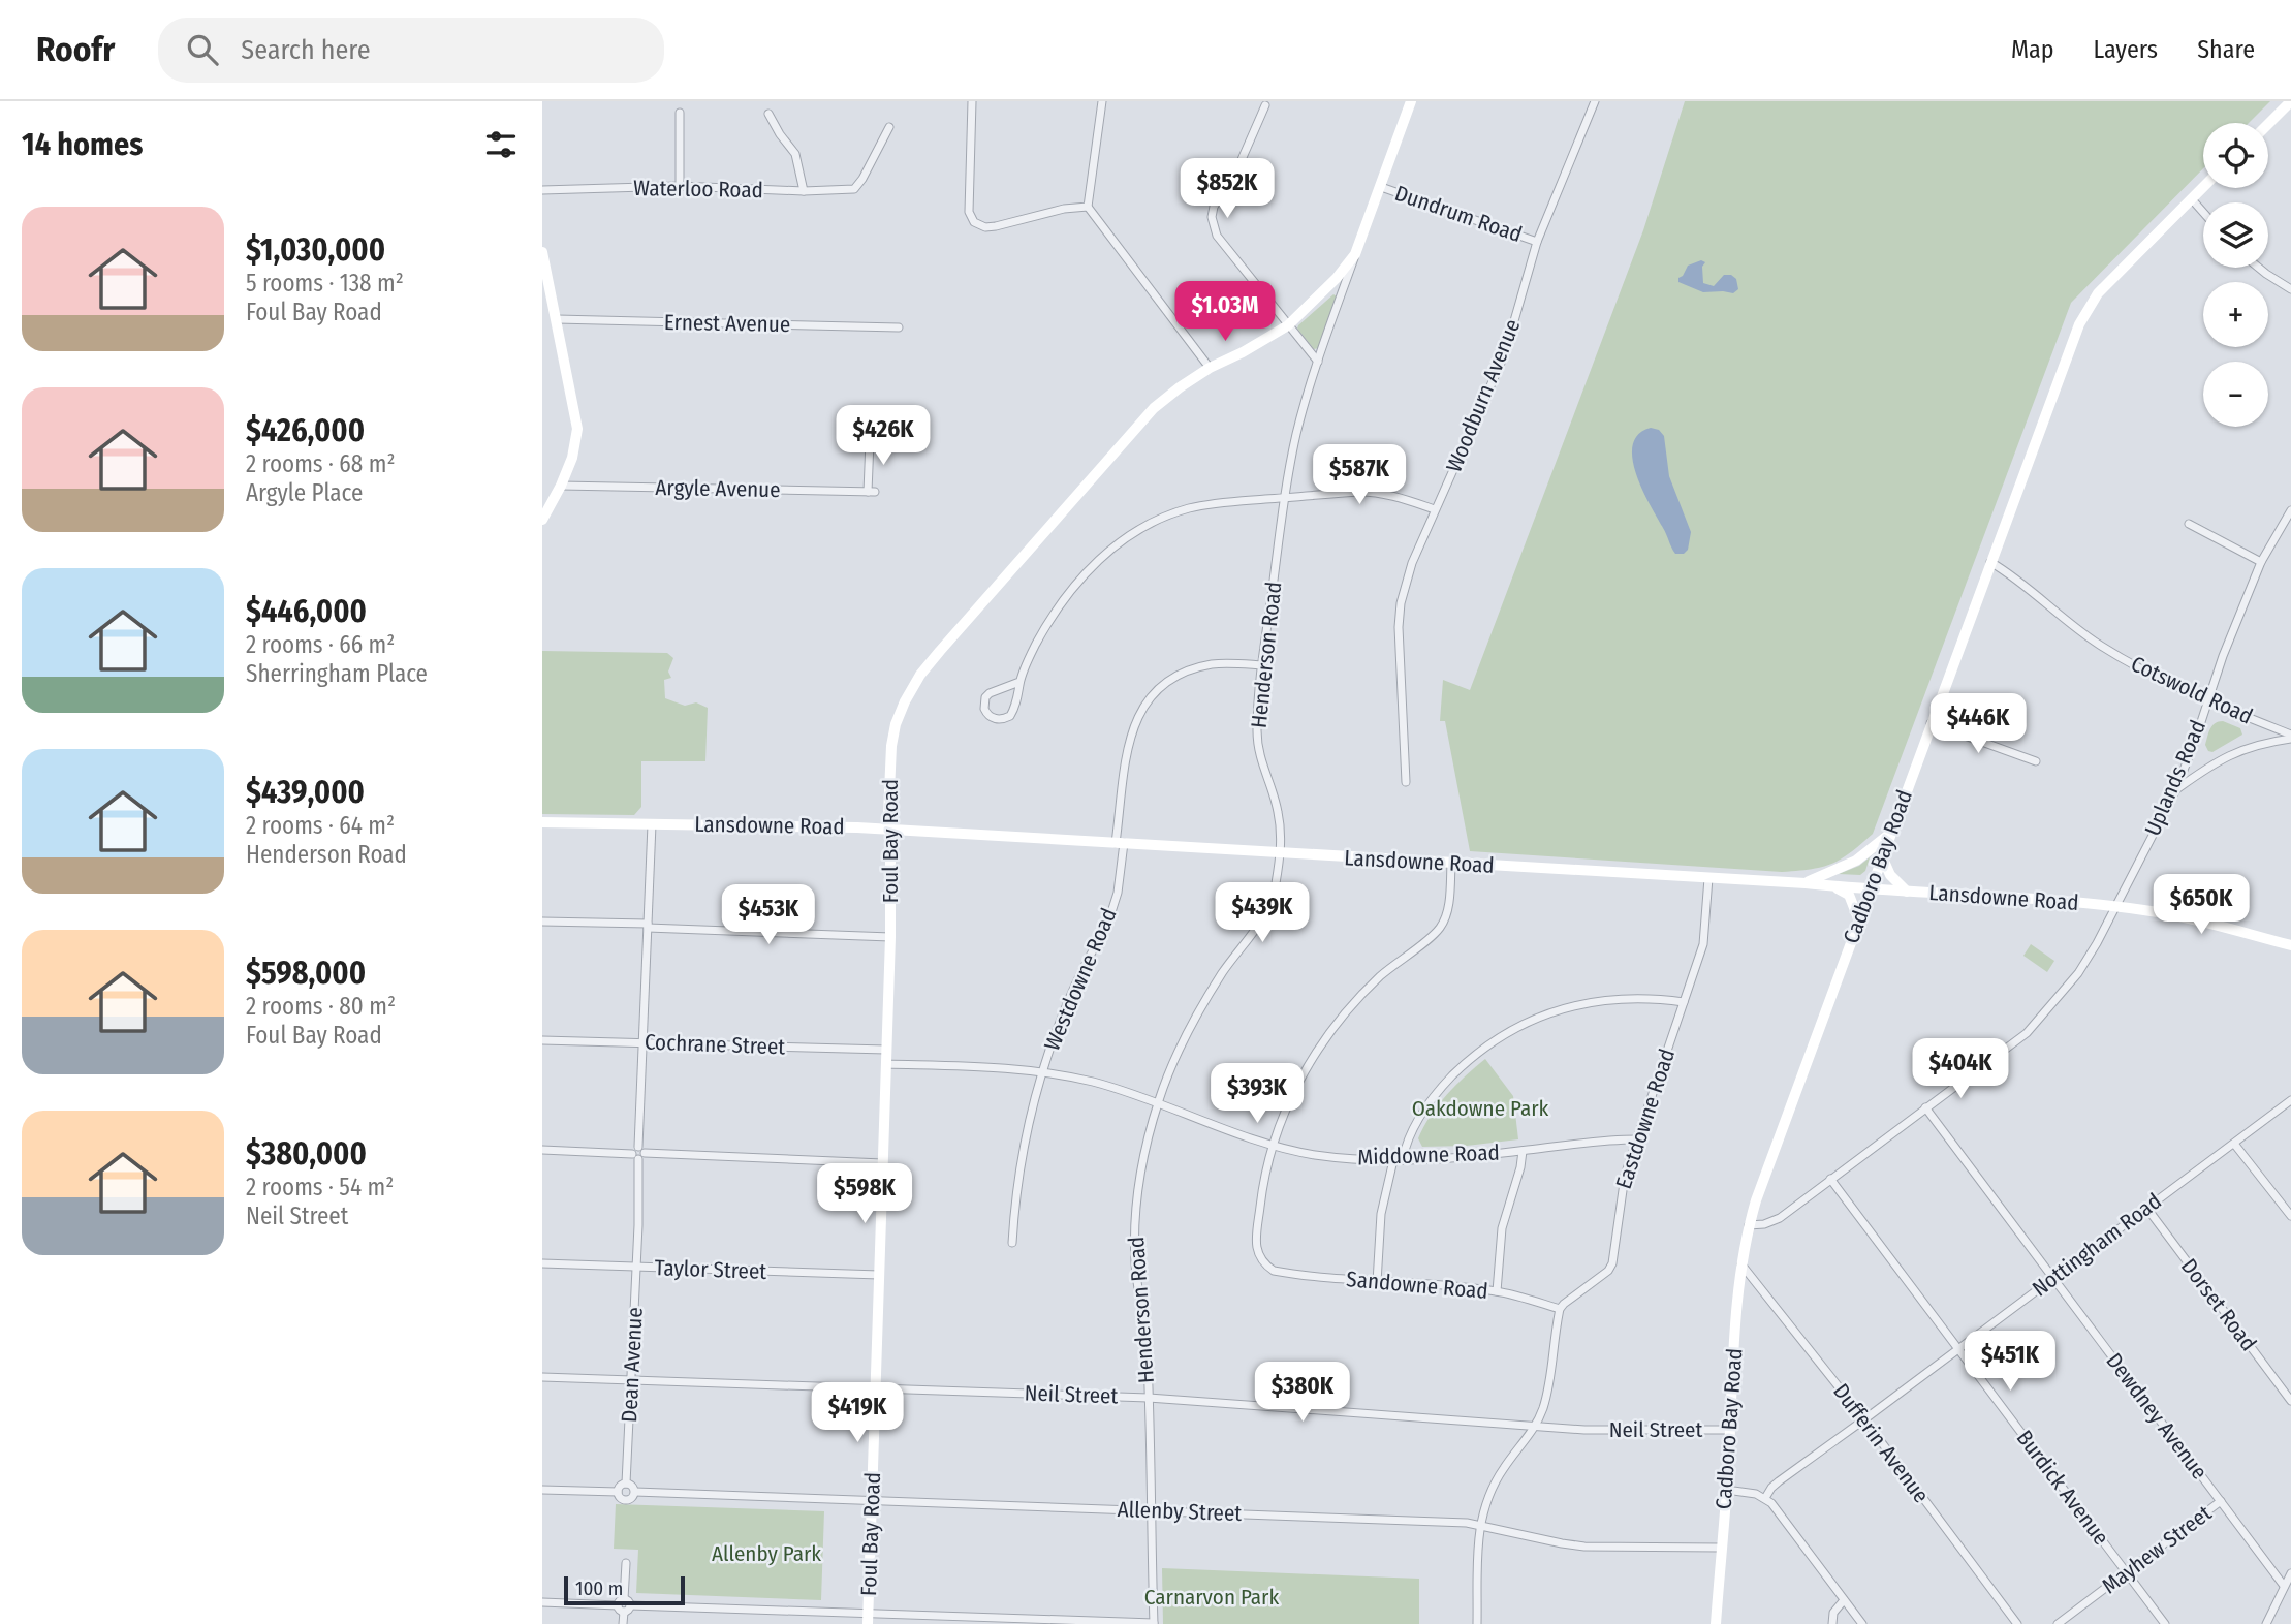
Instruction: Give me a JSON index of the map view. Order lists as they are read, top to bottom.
{
  "streets": {
    "main road": [
      "Henderson Road",
      "Lansdowne Road",
      "Foul Bay Road",
      "Cadboro Bay Road"
    ],
    "street": [
      "Waterloo Road",
      "Dundrum Road",
      "Ernest Avenue",
      "Woodburn Avenue",
      "Argyle Avenue",
      "Cotswold Road",
      "Uplands Road",
      "Westdowne Road",
      "Cochrane Street",
      "Eastdowne Road",
      "Middowne Road",
      "Nottingham Road",
      "Taylor Street",
      "Sandowne Road",
      "Dorset Road",
      "Dean Avenue",
      "Neil Street",
      "Dewdney Avenue",
      "Dufferin Avenue",
      "Burdick Avenue",
      "Allenby Street",
      "Mayhew Street"
    ]
  },
  "crossings": [
    ["Dundrum Road", "Woodburn Avenue"],
    ["Dundrum Road", "Henderson Road"],
    ["Henderson Road", "Lansdowne Road"],
    ["Henderson Road", "Foul Bay Road"],
    ["Henderson Road", "Westdowne Road"],
    ["Henderson Road", "Middowne Road"],
    ["Henderson Road", "Neil Street"],
    ["Henderson Road", "Allenby Street"],
    ["Cotswold Road", "Uplands Road"],
    ["Cotswold Road", "Cadboro Bay Road"],
    ["Uplands Road", "Lansdowne Road"],
    ["Uplands Road", "Cadboro Bay Road"],
    ["Uplands Road", "Dewdney Avenue"],
    ["Uplands Road", "Burdick Avenue"],
    ["Lansdowne Road", "Foul Bay Road"],
    ["Lansdowne Road", "Cadboro Bay Road"],
    ["Lansdowne Road", "Westdowne Road"],
    ["Lansdowne Road", "Eastdowne Road"],
    ["Lansdowne Road", "Dean Avenue"],
    ["Foul Bay Road", "Cochrane Street"],
    ["Foul Bay Road", "Middowne Road"],
    ["Foul Bay Road", "Taylor Street"],
    ["Foul Bay Road", "Neil Street"],
    ["Foul Bay Road", "Allenby Street"],
    ["Cadboro Bay Road", "Neil Street"],
    ["Cadboro Bay Road", "Dufferin Avenue"],
    ["Cadboro Bay Road", "Allenby Street"],
    ["Westdowne Road", "Middowne Road"],
    ["Cochrane Street", "Dean Avenue"],
    ["Eastdowne Road", "Middowne Road"],
    ["Eastdowne Road", "Sandowne Road"],
    ["Middowne Road", "Sandowne Road"],
    ["Nottingham Road", "Dorset Road"],
    ["Nottingham Road", "Dewdney Avenue"],
    ["Nottingham Road", "Dufferin Avenue"],
    ["Nottingham Road", "Burdick Avenue"],
    ["Taylor Street", "Dean Avenue"],
    ["Dean Avenue", "Neil Street"],
    ["Dean Avenue", "Allenby Street"],
    ["Dewdney Avenue", "Mayhew Street"],
    ["Burdick Avenue", "Mayhew Street"]
  ],
  "parks": ["Oakdowne Park", "Allenby Park", "Carnarvon Park"],
  "scale_bar": "100 m",
  "page": {
    "header": "Roofr",
    "search": "Search here",
    "nav": ["Map", "Layers", "Share"],
    "heading": "14 homes",
    "map_buttons": ["+", "−"],
    "price": [
      "$852K",
      "$1.03M",
      "$426K",
      "$587K",
      "$446K",
      "$650K",
      "$439K",
      "$453K",
      "$404K",
      "$393K",
      "$598K",
      "$451K",
      "$380K",
      "$419K"
    ],
    "list": [
      {
        "name": "$1,030,000",
        "note": "5 rooms · 138 m² · Foul Bay Road"
      },
      {
        "name": "$426,000",
        "note": "2 rooms · 68 m² · Argyle Place"
      },
      {
        "name": "$446,000",
        "note": "2 rooms · 66 m² · Sherringham Place"
      },
      {
        "name": "$439,000",
        "note": "2 rooms · 64 m² · Henderson Road"
      },
      {
        "name": "$598,000",
        "note": "2 rooms · 80 m² · Foul Bay Road"
      },
      {
        "name": "$380,000",
        "note": "2 rooms · 54 m² · Neil Street"
      }
    ],
    "scale": "100 m"
  }
}
